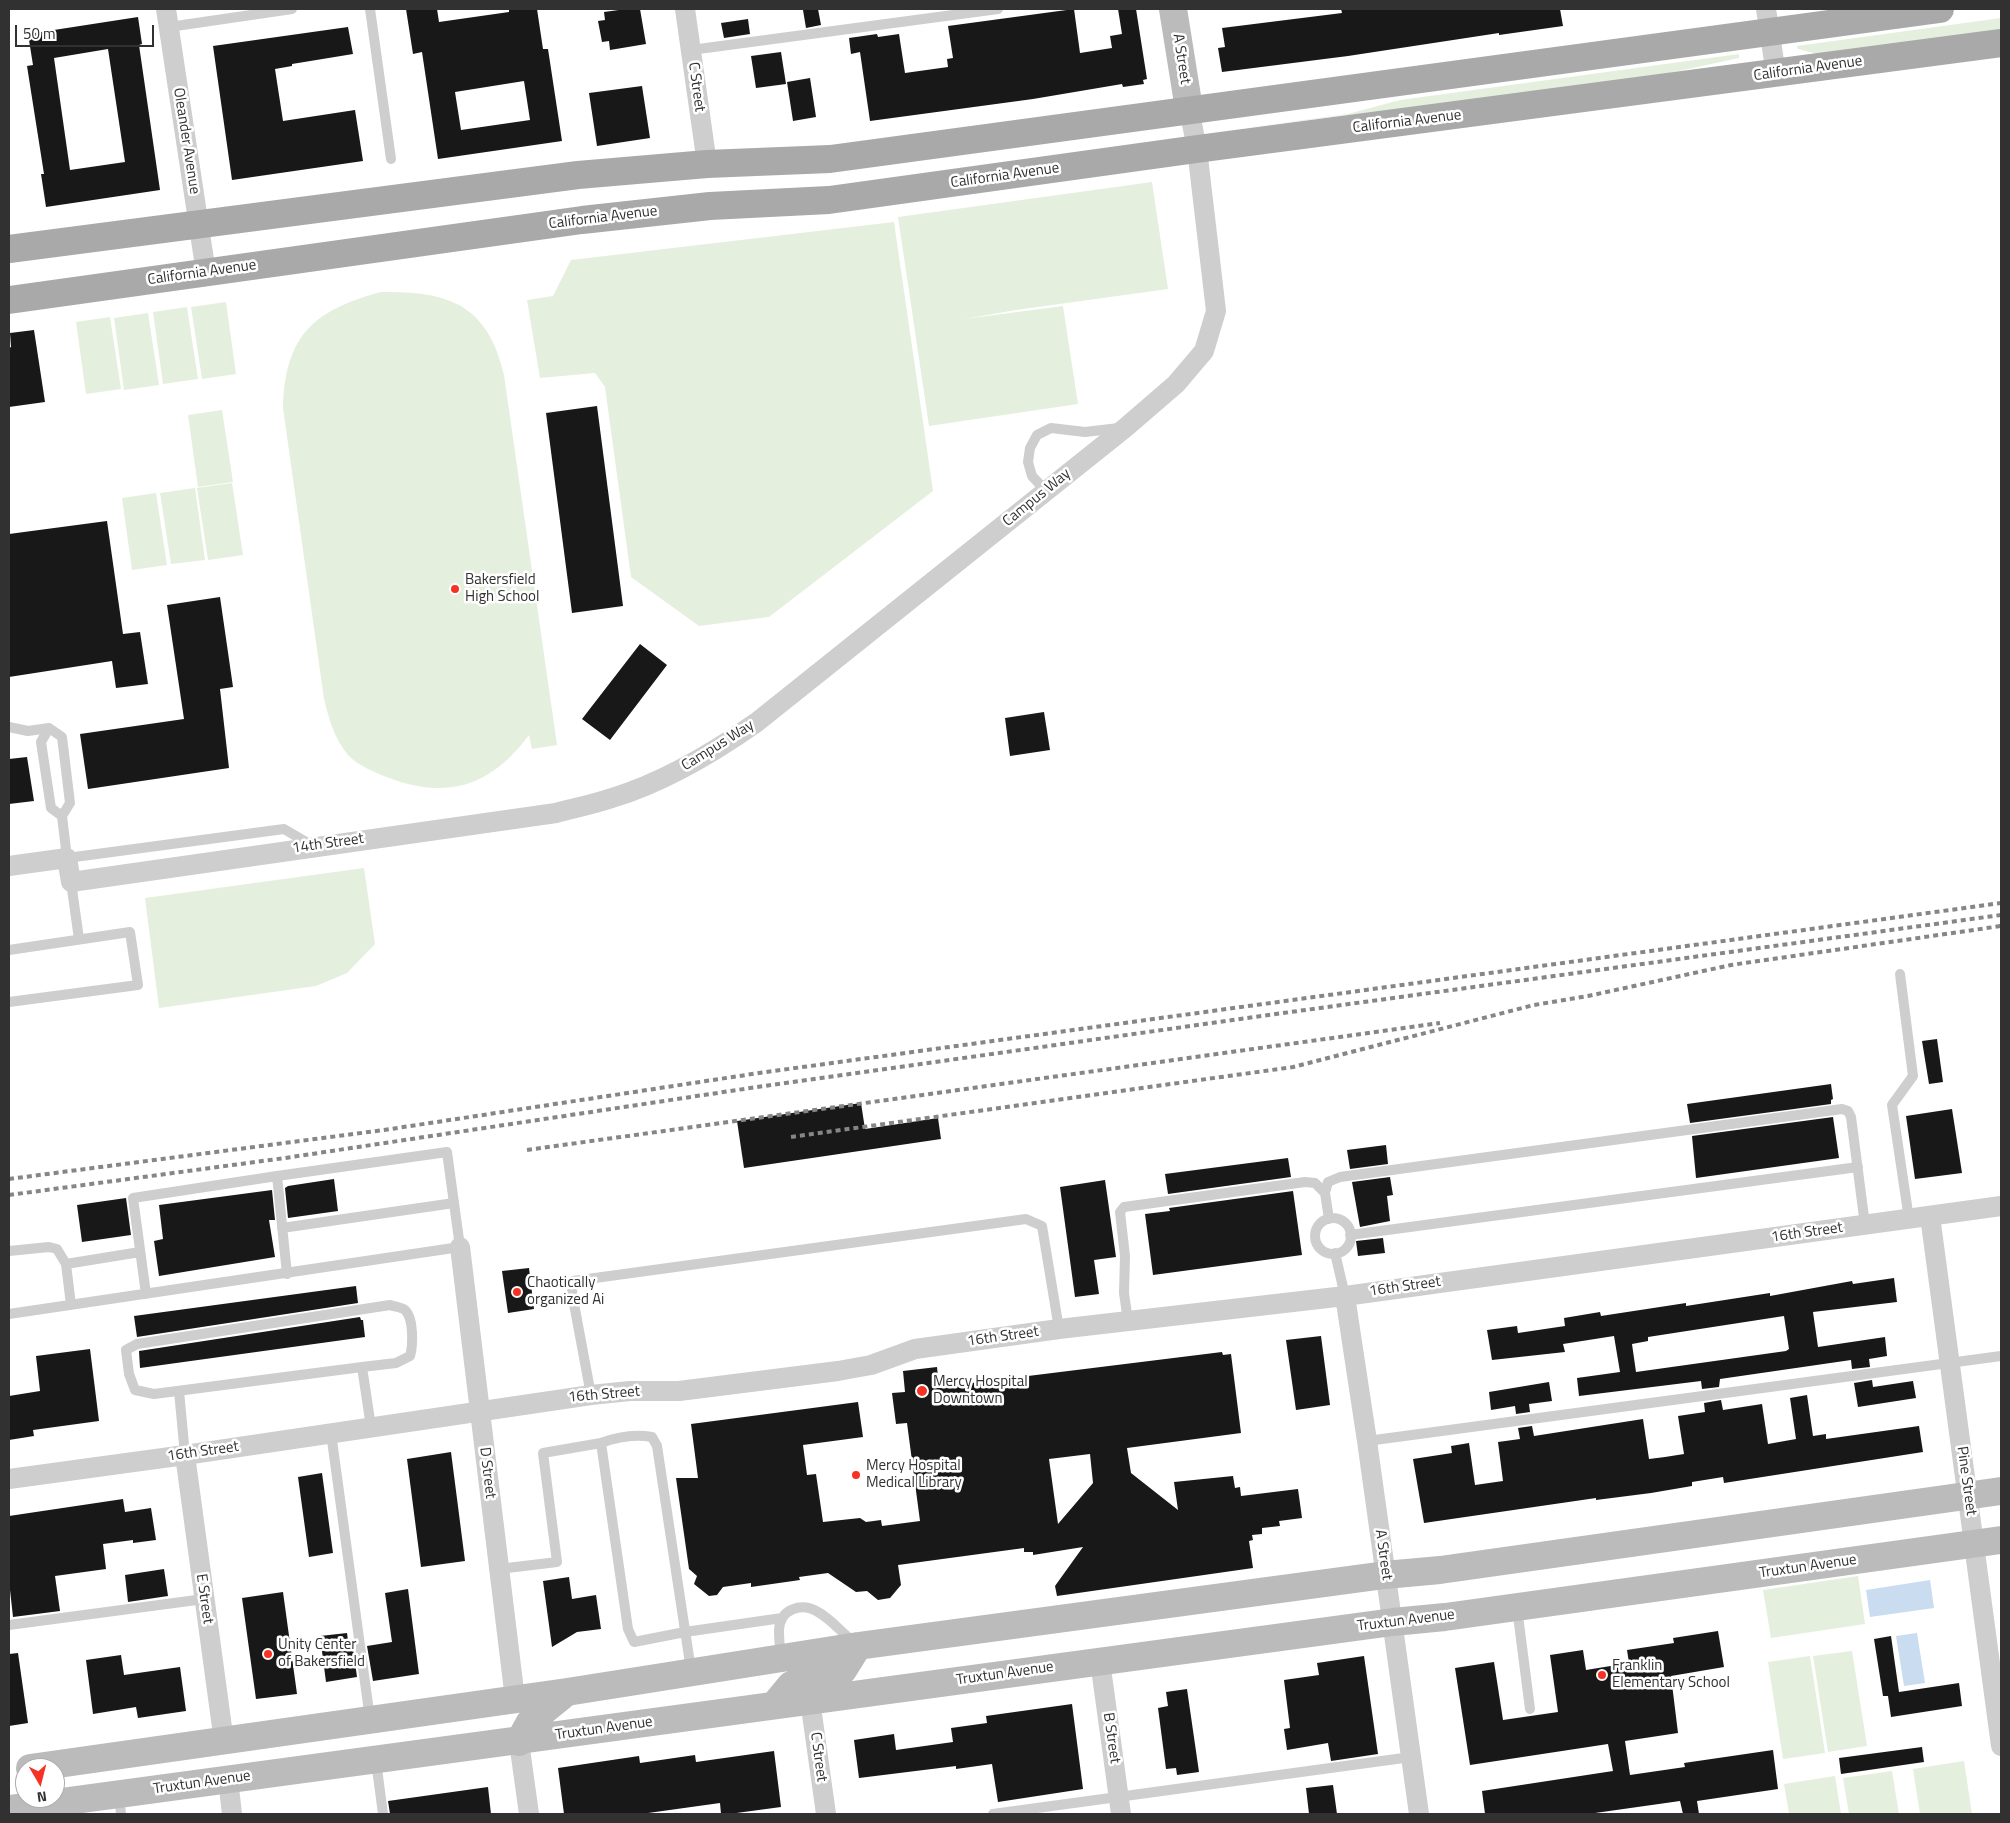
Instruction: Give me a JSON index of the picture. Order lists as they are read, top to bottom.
{
  "streets": {
    "main road": ["A Street", "California Avenue", "Truxtun Avenue"],
    "street": [
      "C Street",
      "Oleander Avenue",
      "Campus Way",
      "14th Street",
      "16th Street",
      "D Street",
      "Pine Street",
      "E Street",
      "B Street"
    ]
  },
  "crossings": [
    ["A Street", "Campus Way"],
    ["A Street", "16th Street"],
    ["A Street", "Truxtun Avenue"],
    ["California Avenue", "Oleander Avenue"],
    ["California Avenue", "Campus Way"],
    ["C Street", "Truxtun Avenue"],
    ["Campus Way", "14th Street"],
    ["16th Street", "D Street"],
    ["16th Street", "Pine Street"],
    ["16th Street", "E Street"],
    ["Pine Street", "Truxtun Avenue"],
    ["Truxtun Avenue", "B Street"]
  ],
  "places": [
    "Bakersfield High School",
    "Chaotically organized Ai",
    "Mercy Hospital Downtown",
    "Mercy Hospital Medical Library",
    "Unity Center of Bakersfield",
    "Franklin Elementary School"
  ],
  "scale_bar": "50 m",
  "north": "bottom"
}
